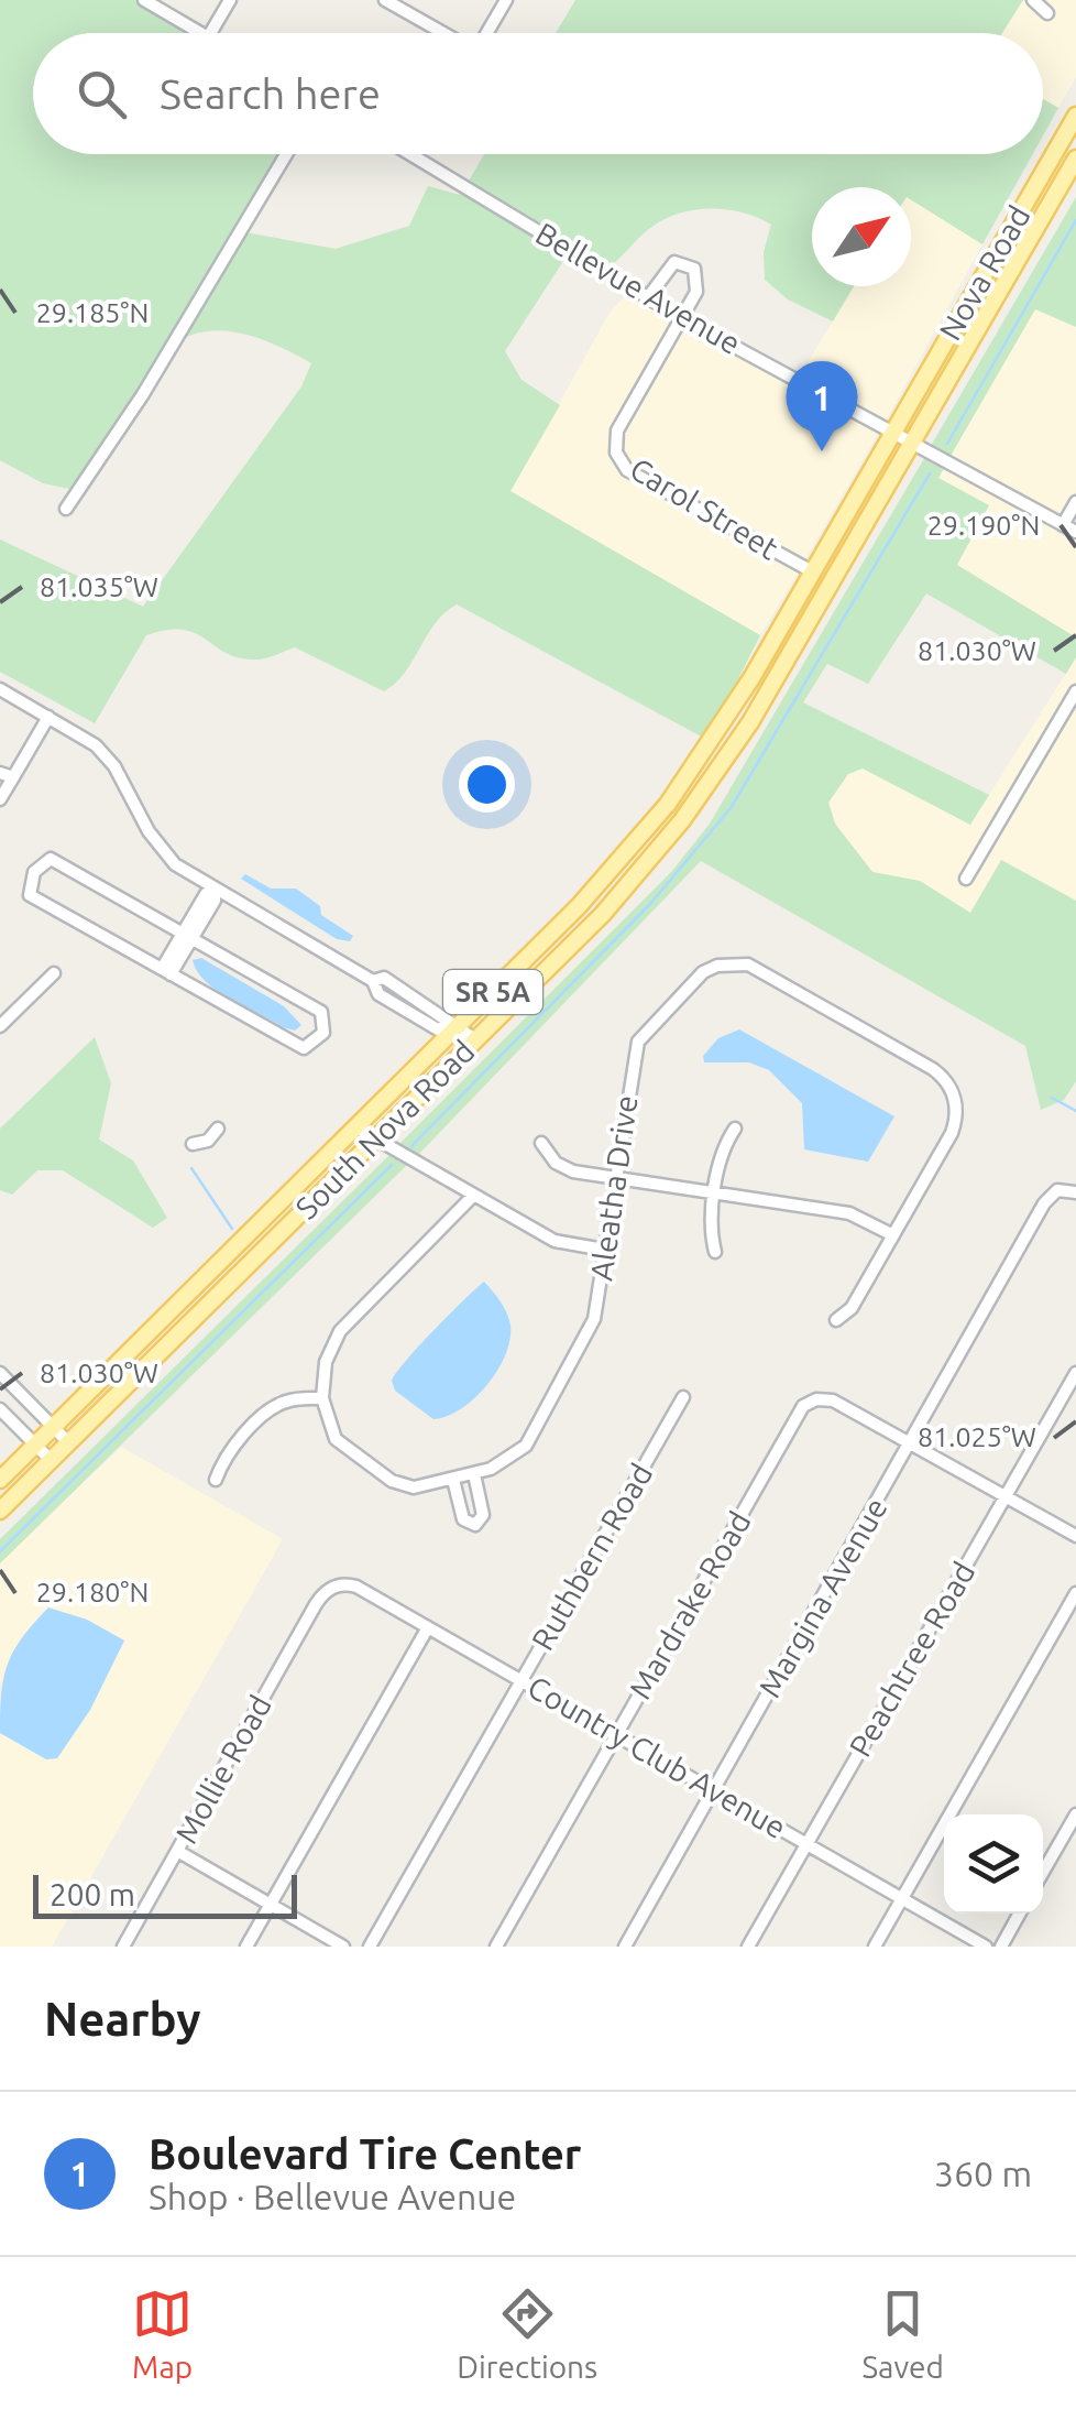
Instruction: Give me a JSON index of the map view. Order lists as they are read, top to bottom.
{
  "streets": {
    "main road": ["Nova Road", "SR 5A", "South Nova Road"],
    "street": [
      "Bellevue Avenue",
      "Carol Street",
      "Aleatha Drive",
      "Ruthbern Road",
      "Margina Avenue",
      "Mardrake Road",
      "Peachtree Road",
      "Country Club Avenue",
      "Mollie Road"
    ]
  },
  "crossings": [
    ["Nova Road", "Bellevue Avenue"],
    ["Nova Road", "South Nova Road"],
    ["Bellevue Avenue", "Carol Street"],
    ["Bellevue Avenue", "South Nova Road"],
    ["Carol Street", "South Nova Road"],
    ["Ruthbern Road", "Country Club Avenue"],
    ["Margina Avenue", "Mardrake Road"],
    ["Margina Avenue", "Country Club Avenue"],
    ["Mardrake Road", "Country Club Avenue"],
    ["Peachtree Road", "Country Club Avenue"],
    ["Country Club Avenue", "Mollie Road"]
  ],
  "scale_bar": "200 m",
  "north": "top right",
  "page": {
    "search": "Search here",
    "pins": "1",
    "scale": "200 m",
    "heading": "Nearby",
    "list": [
      {
        "mark": "1",
        "name": "Boulevard Tire Center",
        "note": "Shop · Bellevue Avenue",
        "value": "360 m"
      }
    ],
    "nav": ["Map", "Directions", "Saved"]
  },
  "coordinates": [
    "29.185°N",
    "29.190°N",
    "81.035°W",
    "81.030°W",
    "81.025°W",
    "29.180°N"
  ]
}
